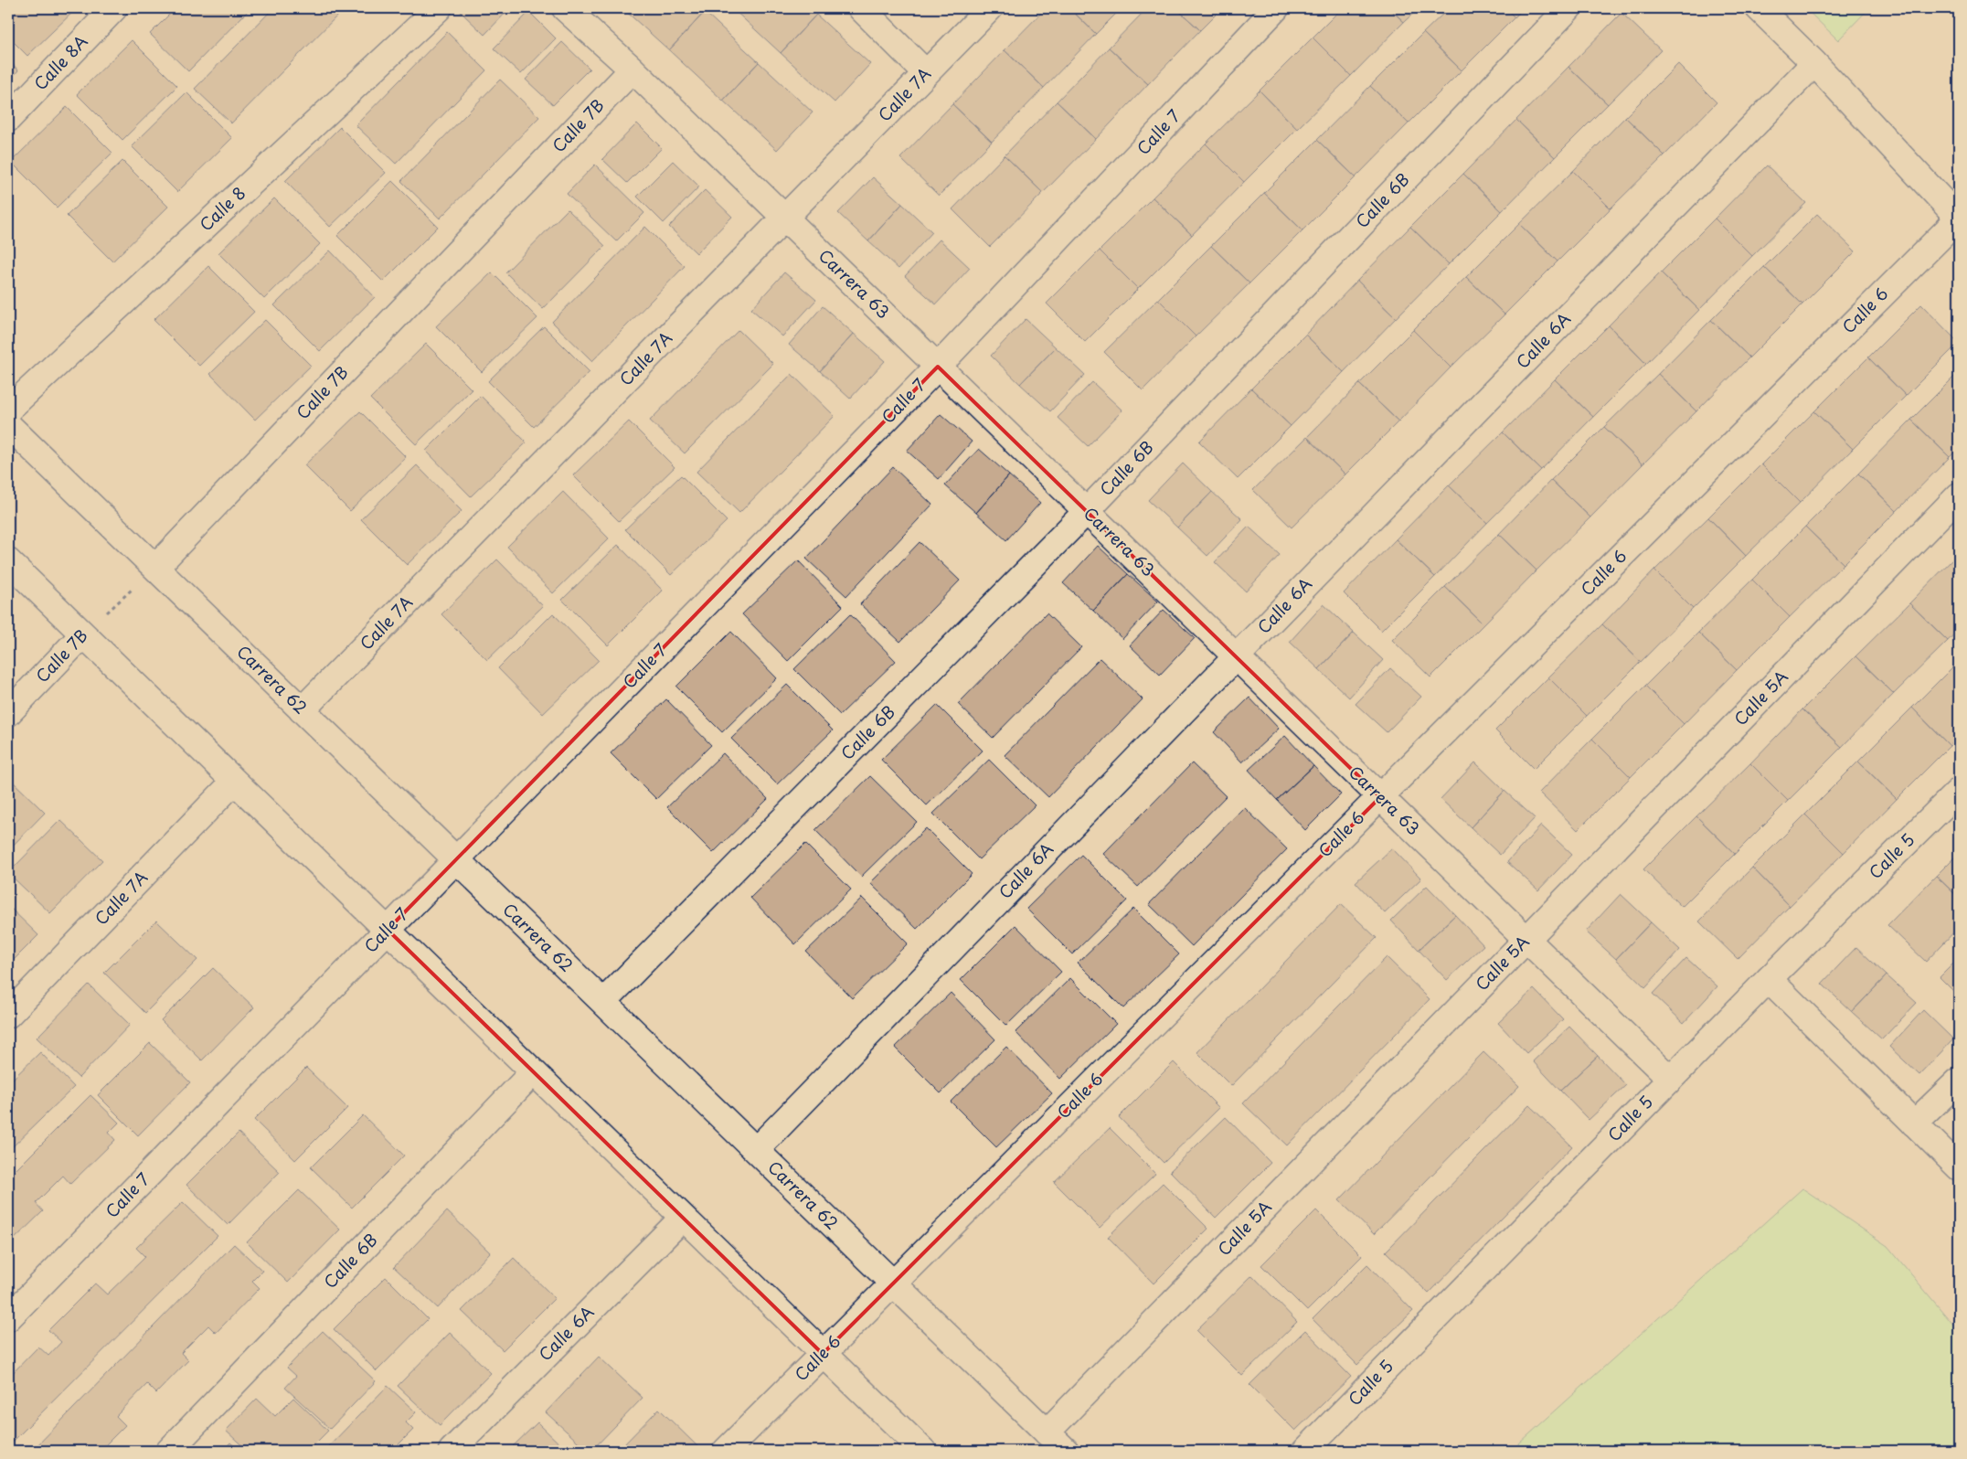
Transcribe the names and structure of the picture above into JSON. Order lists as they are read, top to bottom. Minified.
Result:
{"streets":{"street":["Calle 8A","Calle 7A","Calle 7B","Calle 7","Calle 6B","Calle 8","Carrera 63","Calle 6","Calle 6A","Carrera 62","Calle 5A","Calle 5"]},"crossings":[["Calle 7A","Carrera 63"],["Calle 7A","Carrera 62"],["Calle 7B","Carrera 63"],["Calle 7B","Carrera 62"],["Calle 7","Carrera 63"],["Calle 7","Carrera 62"],["Calle 6B","Carrera 63"],["Calle 6B","Carrera 62"],["Carrera 63","Calle 6"],["Carrera 63","Calle 6A"],["Carrera 63","Calle 5A"],["Carrera 63","Calle 5"],["Calle 6","Carrera 62"],["Calle 6A","Carrera 62"],["Carrera 62","Calle 5A"]]}
